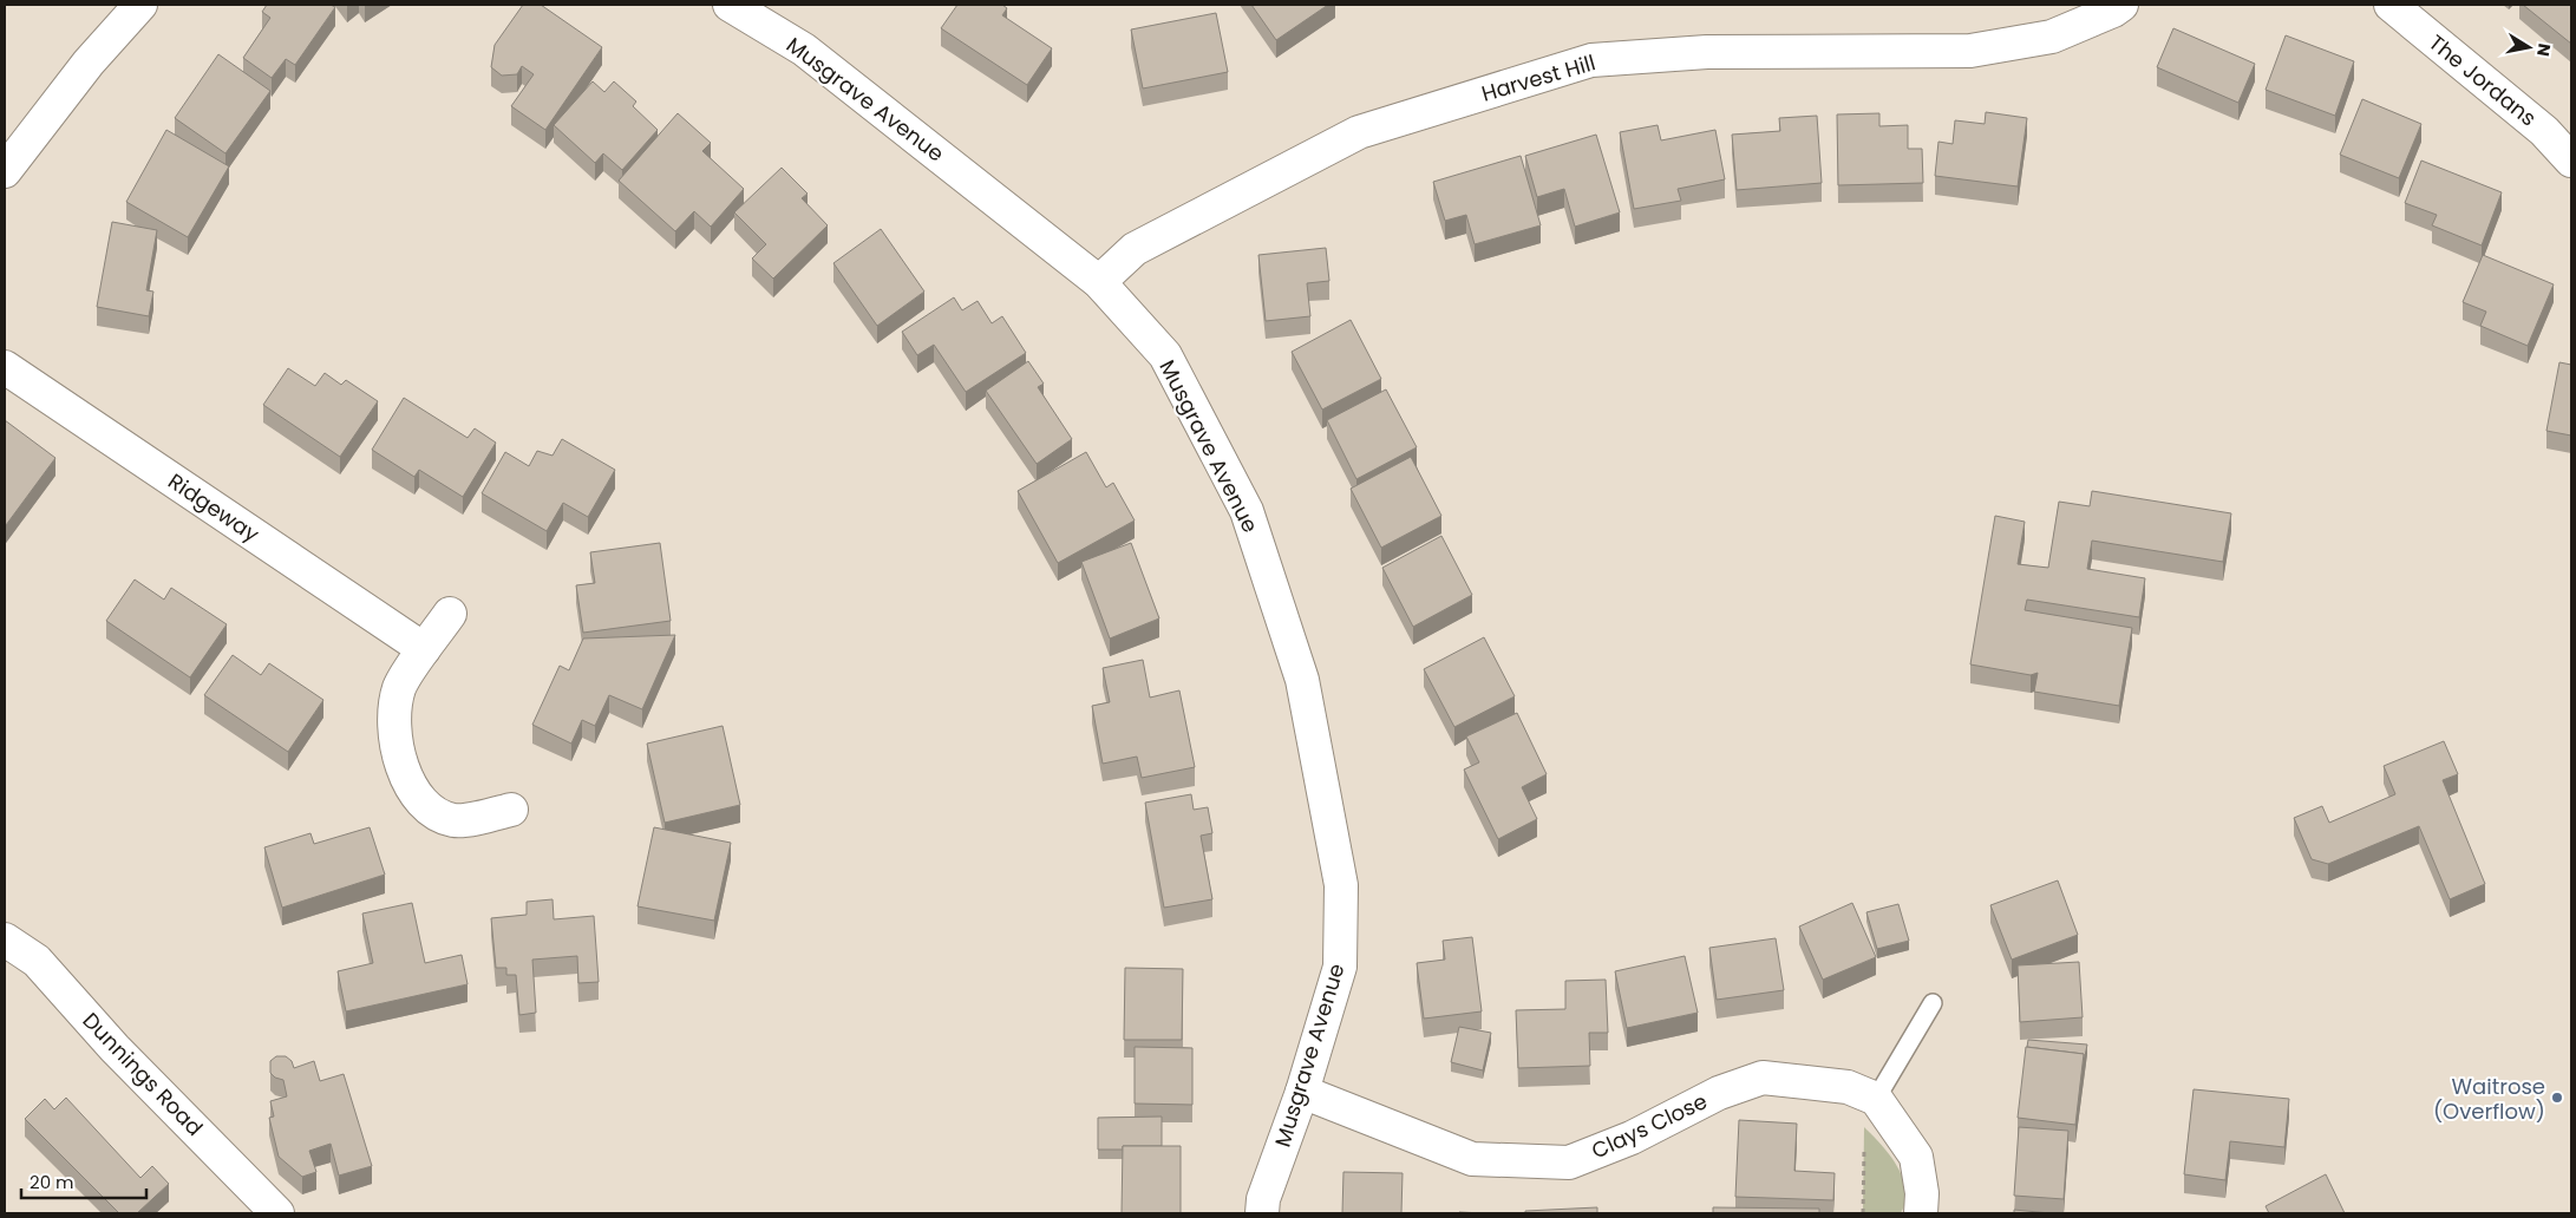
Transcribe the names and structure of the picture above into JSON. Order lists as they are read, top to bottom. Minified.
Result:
{"streets":{"street":["Harvest Hill","The Jordans","Musgrave Avenue","Ridgeway","Dunnings Road","Clays Close"]},"crossings":[["Harvest Hill","Musgrave Avenue"],["Musgrave Avenue","Clays Close"]],"places":["Waitrose (Overflow)"],"scale_bar":"20 m","north":"right"}
